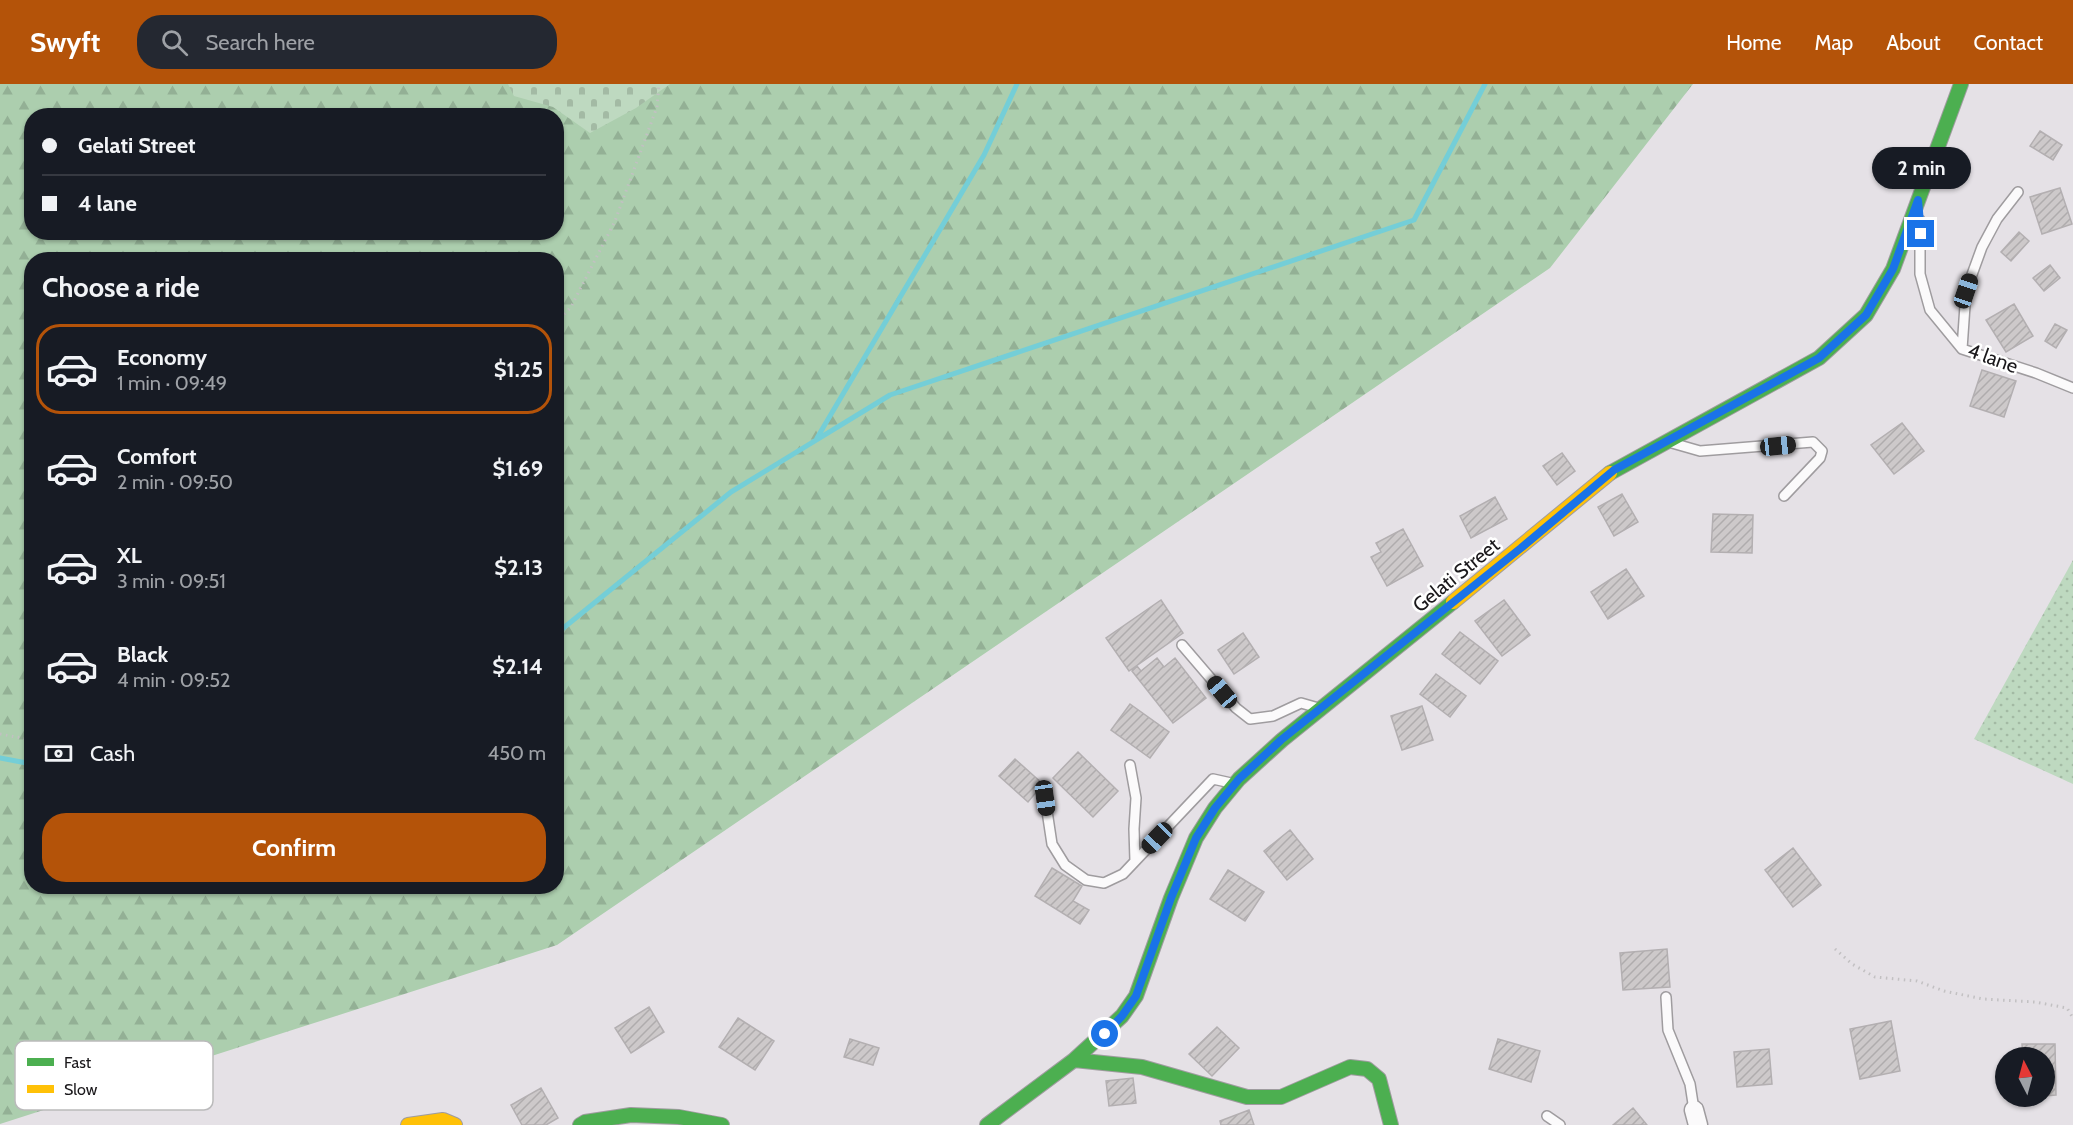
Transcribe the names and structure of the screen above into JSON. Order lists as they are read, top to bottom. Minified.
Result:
{"streets":{"main road":["Gelati Street"],"lane":["4 lane"]},"crossings":[["4 lane","Gelati Street"]],"legend":["Fast","Slow"],"north":"top","page":{"header":"Swyft","search":"Search here","nav":["Home","Map","About","Contact"],"banner":["Gelati Street","4 lane"],"bubble":"2 min","heading":"Choose a ride","list":[{"name":"Economy","note":"1 min · 09:49","value":"$1.25"},{"name":"Comfort","note":"2 min · 09:50","value":"$1.69"},{"name":"XL","note":"3 min · 09:51","value":"$2.13"},{"name":"Black","note":"4 min · 09:52","value":"$2.14"}],"pay":["Cash","450 m"],"buttons":"Confirm"}}
